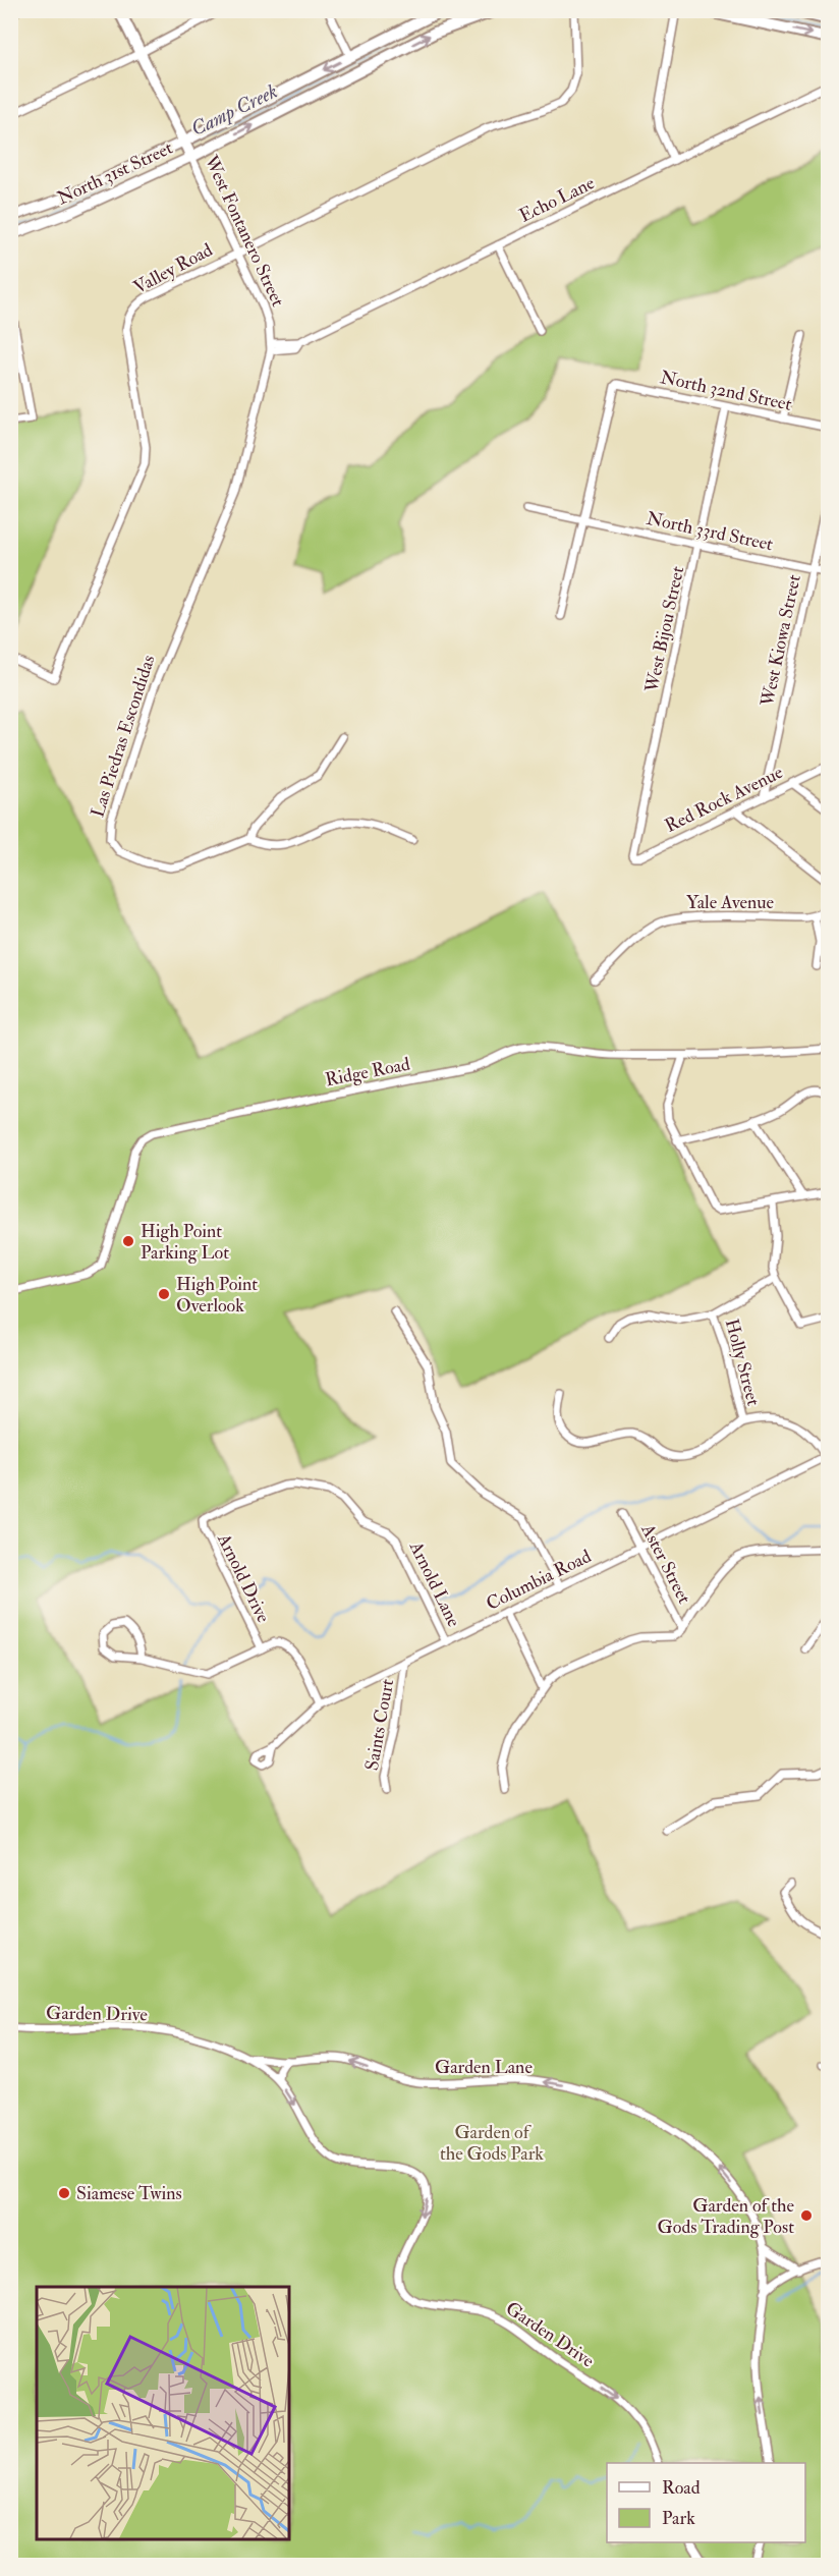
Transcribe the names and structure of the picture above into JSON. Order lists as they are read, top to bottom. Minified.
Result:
{"streets":{"main road":["North 31st Street","West Fontanero Street"],"street":["Echo Lane","Valley Road","North 32nd Street","North 33rd Street","West Bijou Street","West Kiowa Street","Las Piedras Escondidas","Red Rock Avenue","Yale Avenue","Ridge Road","Holly Street","Aster Street","Arnold Drive","Columbia Road","Arnold Lane","Saints Court","Garden Drive","Garden Lane"]},"crossings":[["North 31st Street","West Fontanero Street"],["Echo Lane","West Fontanero Street"],["West Fontanero Street","Valley Road"],["West Fontanero Street","Las Piedras Escondidas"],["North 32nd Street","North 33rd Street"],["North 32nd Street","West Bijou Street"],["North 33rd Street","West Bijou Street"],["North 33rd Street","West Kiowa Street"],["West Bijou Street","Red Rock Avenue"],["West Kiowa Street","Red Rock Avenue"],["Holly Street","Columbia Road"],["Aster Street","Columbia Road"],["Arnold Drive","Arnold Lane"],["Columbia Road","Arnold Lane"],["Columbia Road","Saints Court"],["Garden Drive","Garden Lane"]],"one_way":["Garden Drive","Garden Lane"],"water":["Camp Creek"],"parks":["Garden of the Gods Park"],"places":["High Point Parking Lot","High Point Overlook","Siamese Twins","Garden of the Gods Trading Post"],"legend":["Road","Park"]}
